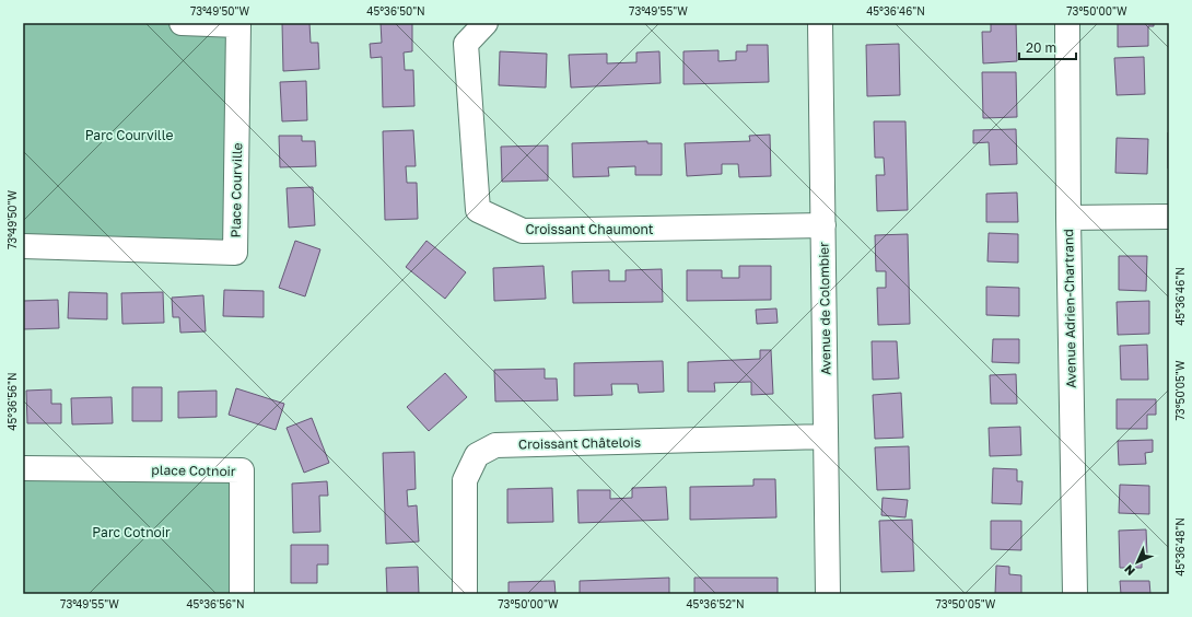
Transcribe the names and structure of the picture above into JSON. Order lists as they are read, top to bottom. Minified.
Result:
{"streets":{"street":["Place Courville","Croissant Chaumont","Avenue de Colombier","Avenue Adrien-Chartrand","Croissant Châtelois","place Cotnoir"]},"crossings":[["Croissant Chaumont","Avenue de Colombier"],["Avenue de Colombier","Croissant Châtelois"]],"parks":["Parc Courville","Parc Cotnoir"],"scale_bar":"20 m","north":"bottom left","coordinates":["73°49'50\"W","45°36'50\"N","73°49'55\"W","45°36'46\"N","73°50'00\"W","73°50'05\"W","45°36'56\"N","45°36'48\"N","45°36'52\"N"]}
